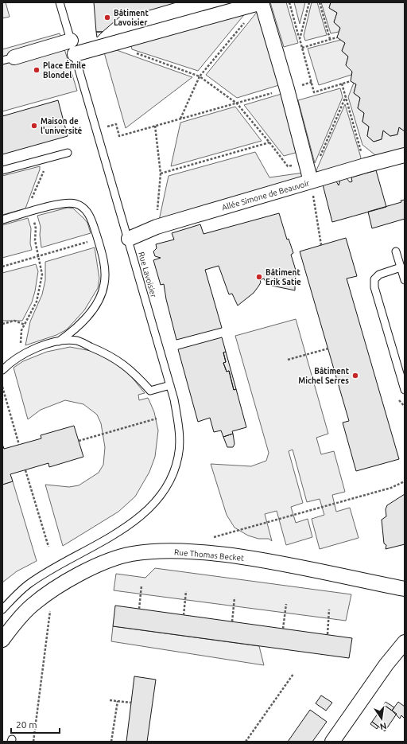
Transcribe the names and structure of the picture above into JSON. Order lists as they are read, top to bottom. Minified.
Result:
{"streets":{"street":["Allée Simone de Beauvoir","Rue Thomas Becket"],"lane":["Rue Lavoisier"]},"crossings":[["Allée Simone de Beauvoir","Rue Lavoisier"]],"places":["Bâtiment Lavoisier","Place Émile Blondel","Maison de l'université","Bâtiment Erik Satie","Bâtiment Michel Serres"],"scale_bar":"20 m","north":"bottom"}
